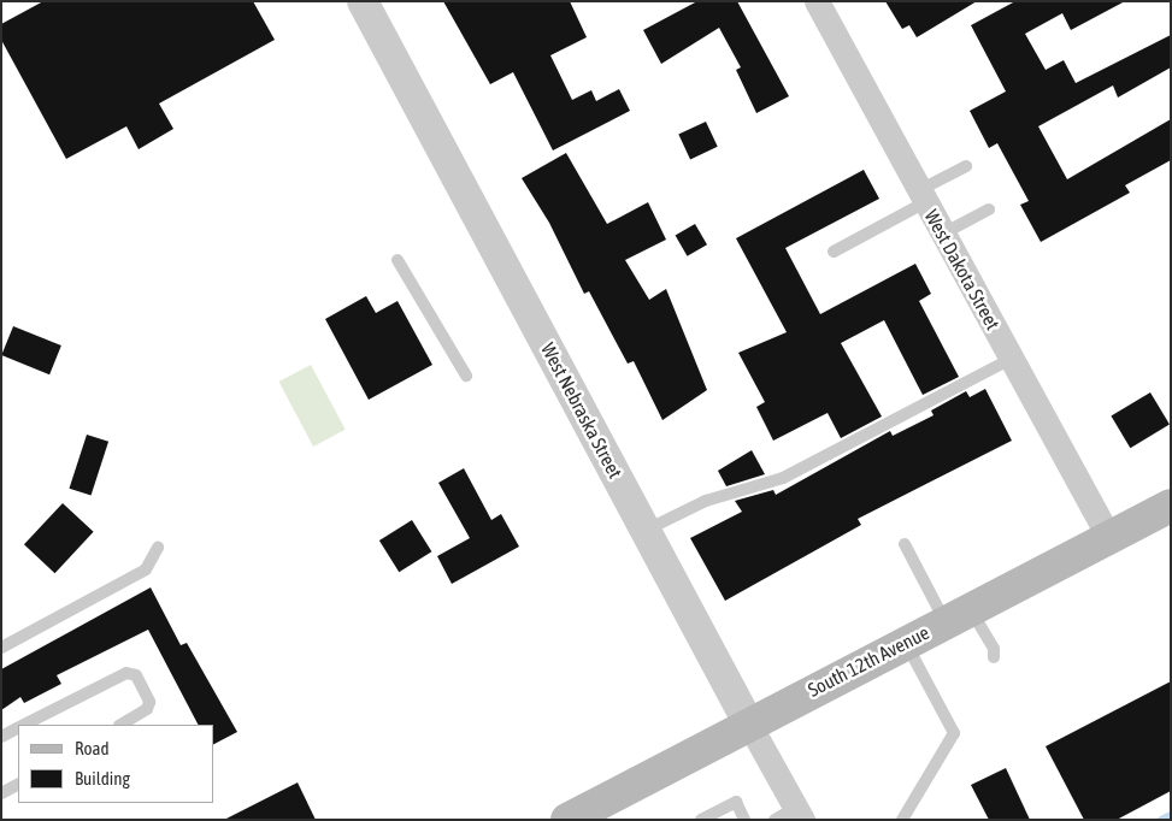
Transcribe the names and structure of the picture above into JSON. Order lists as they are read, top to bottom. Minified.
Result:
{"streets":{"main road":["South 12th Avenue"],"street":["West Dakota Street","West Nebraska Street"]},"crossings":[["West Dakota Street","South 12th Avenue"],["West Nebraska Street","South 12th Avenue"]],"legend":["Road","Building"]}
